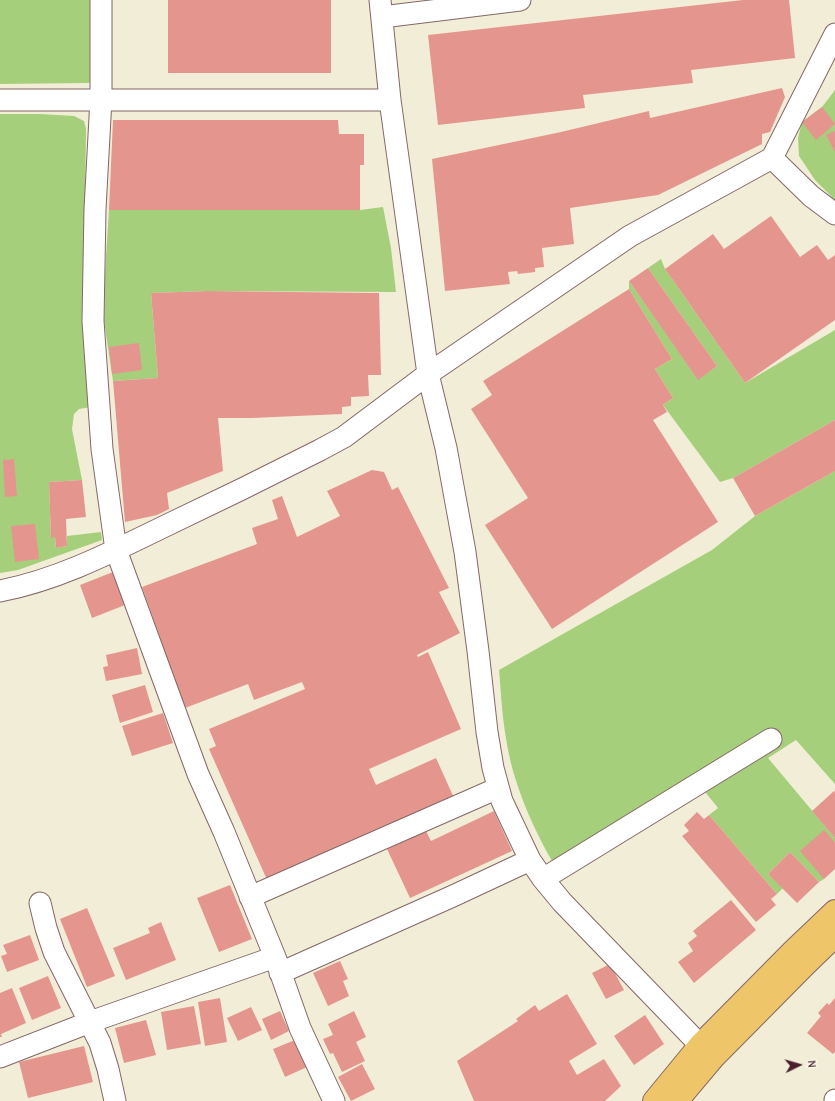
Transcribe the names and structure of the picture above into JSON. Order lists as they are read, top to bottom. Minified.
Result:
{"north":"right"}
